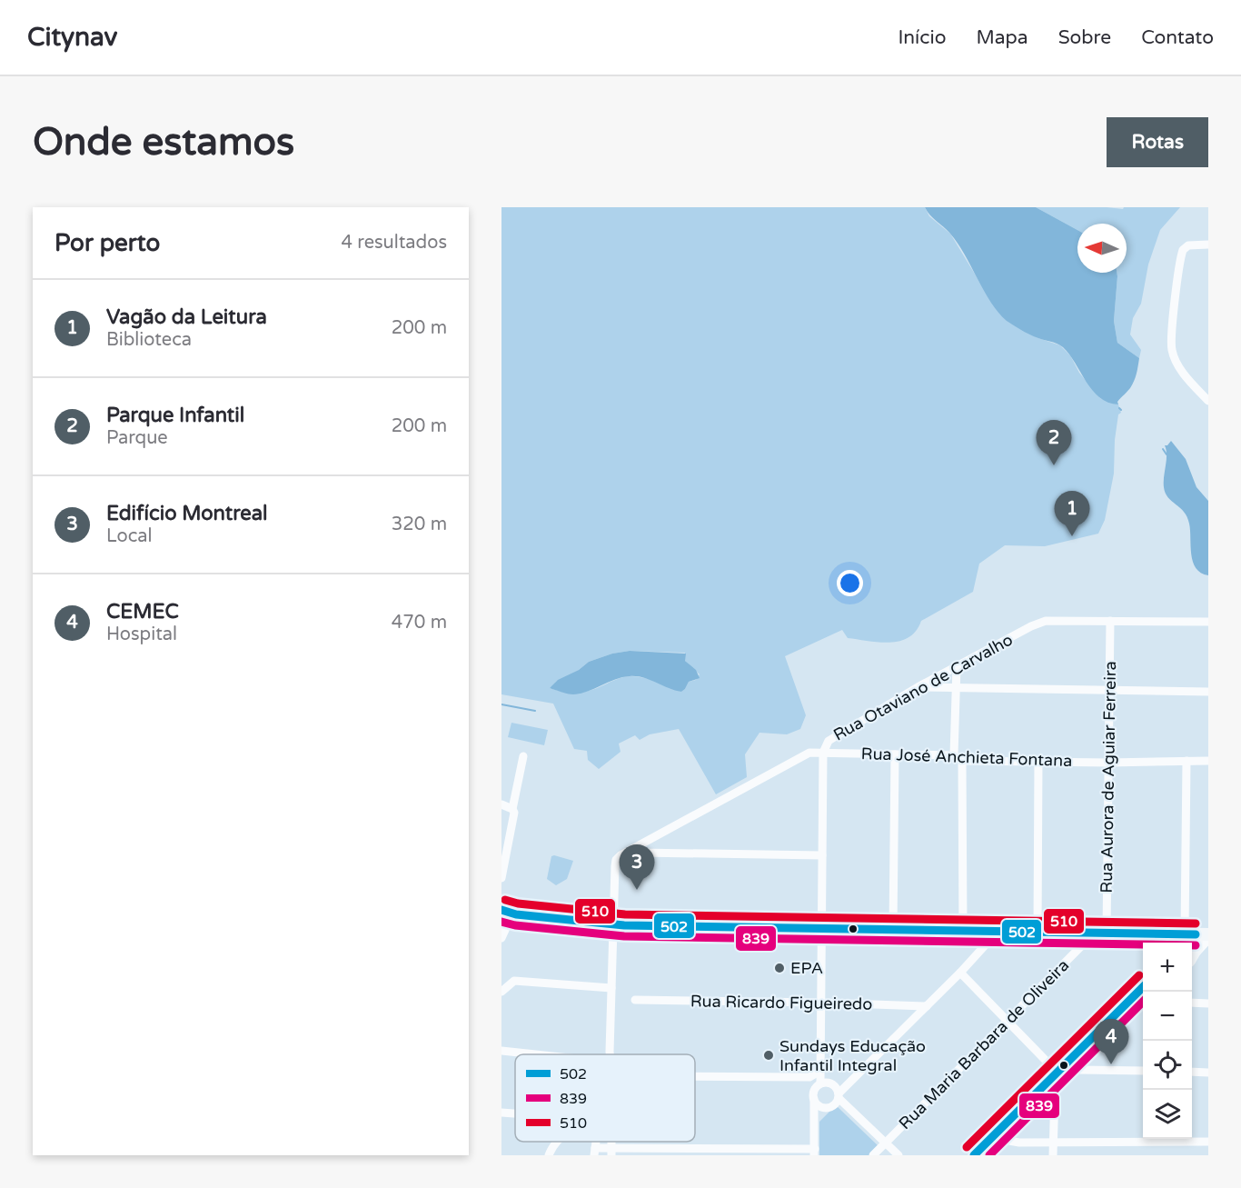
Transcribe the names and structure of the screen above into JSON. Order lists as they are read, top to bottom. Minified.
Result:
{"streets":{"street":["Rua Otaviano de Carvalho","Rua José Anchieta Fontana","Rua Aurora de Aguiar Ferreira","Rua Ricardo Figueiredo","Rua Maria Barbara de Oliveira"]},"crossings":[["Rua Otaviano de Carvalho","Rua José Anchieta Fontana"],["Rua Otaviano de Carvalho","Rua Aurora de Aguiar Ferreira"],["Rua José Anchieta Fontana","Rua Aurora de Aguiar Ferreira"],["Rua Aurora de Aguiar Ferreira","Rua Maria Barbara de Oliveira"]],"places":["EPA","Sundays Educação Infantil Integral"],"lines":["transit line 510","transit line 502","transit line 839"],"legend":["502","839","510"],"north":"left","page":{"header":"Citynav","nav":["Início","Mapa","Sobre","Contato"],"buttons":"Rotas","title":"Onde estamos","heading":["Por perto","4 resultados"],"list":[{"mark":"1","name":"Vagão da Leitura","note":"Biblioteca","value":"200 m"},{"mark":"2","name":"Parque Infantil","note":"Parque","value":"200 m"},{"mark":"3","name":"Edifício Montreal","note":"Local","value":"320 m"},{"mark":"4","name":"CEMEC","note":"Hospital","value":"470 m"}],"pins":["2","1","3","4"],"map_buttons":["+","−"]}}
